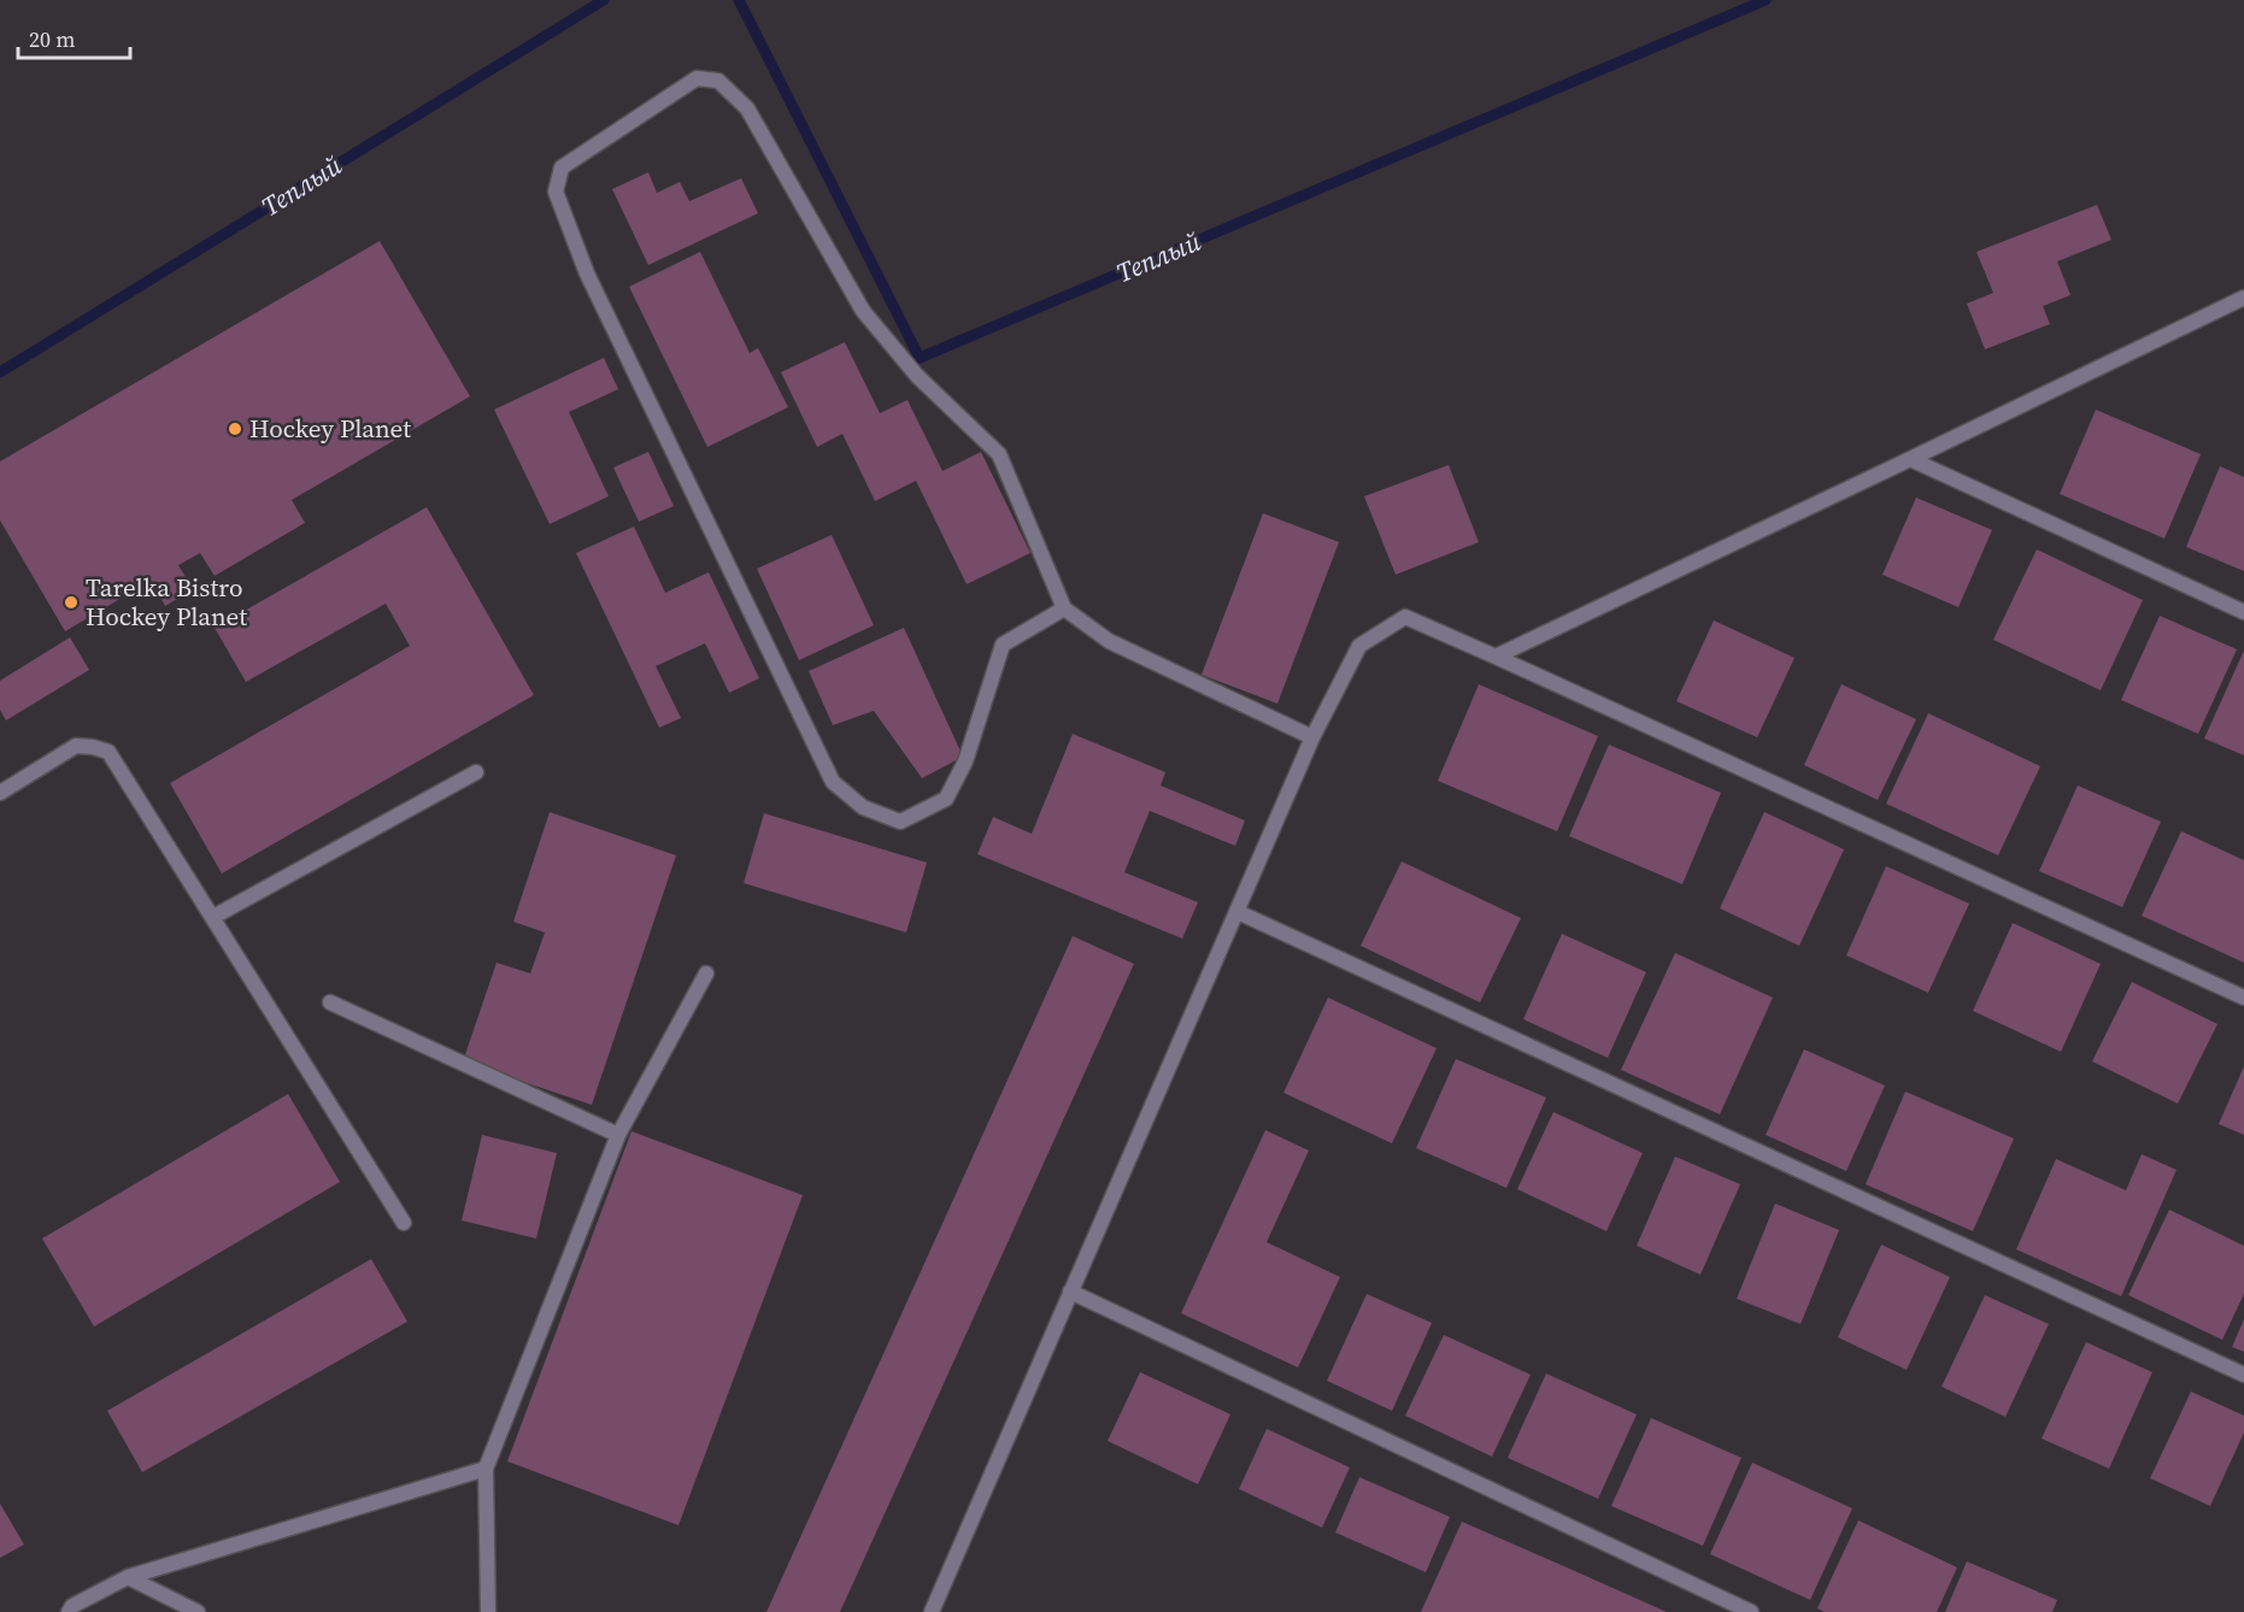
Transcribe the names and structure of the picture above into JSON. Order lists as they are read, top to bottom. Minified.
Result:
{"water":["Теплый"],"places":["Hockey Planet","Tarelka Bistro Hockey Planet"],"scale_bar":"20 m"}
